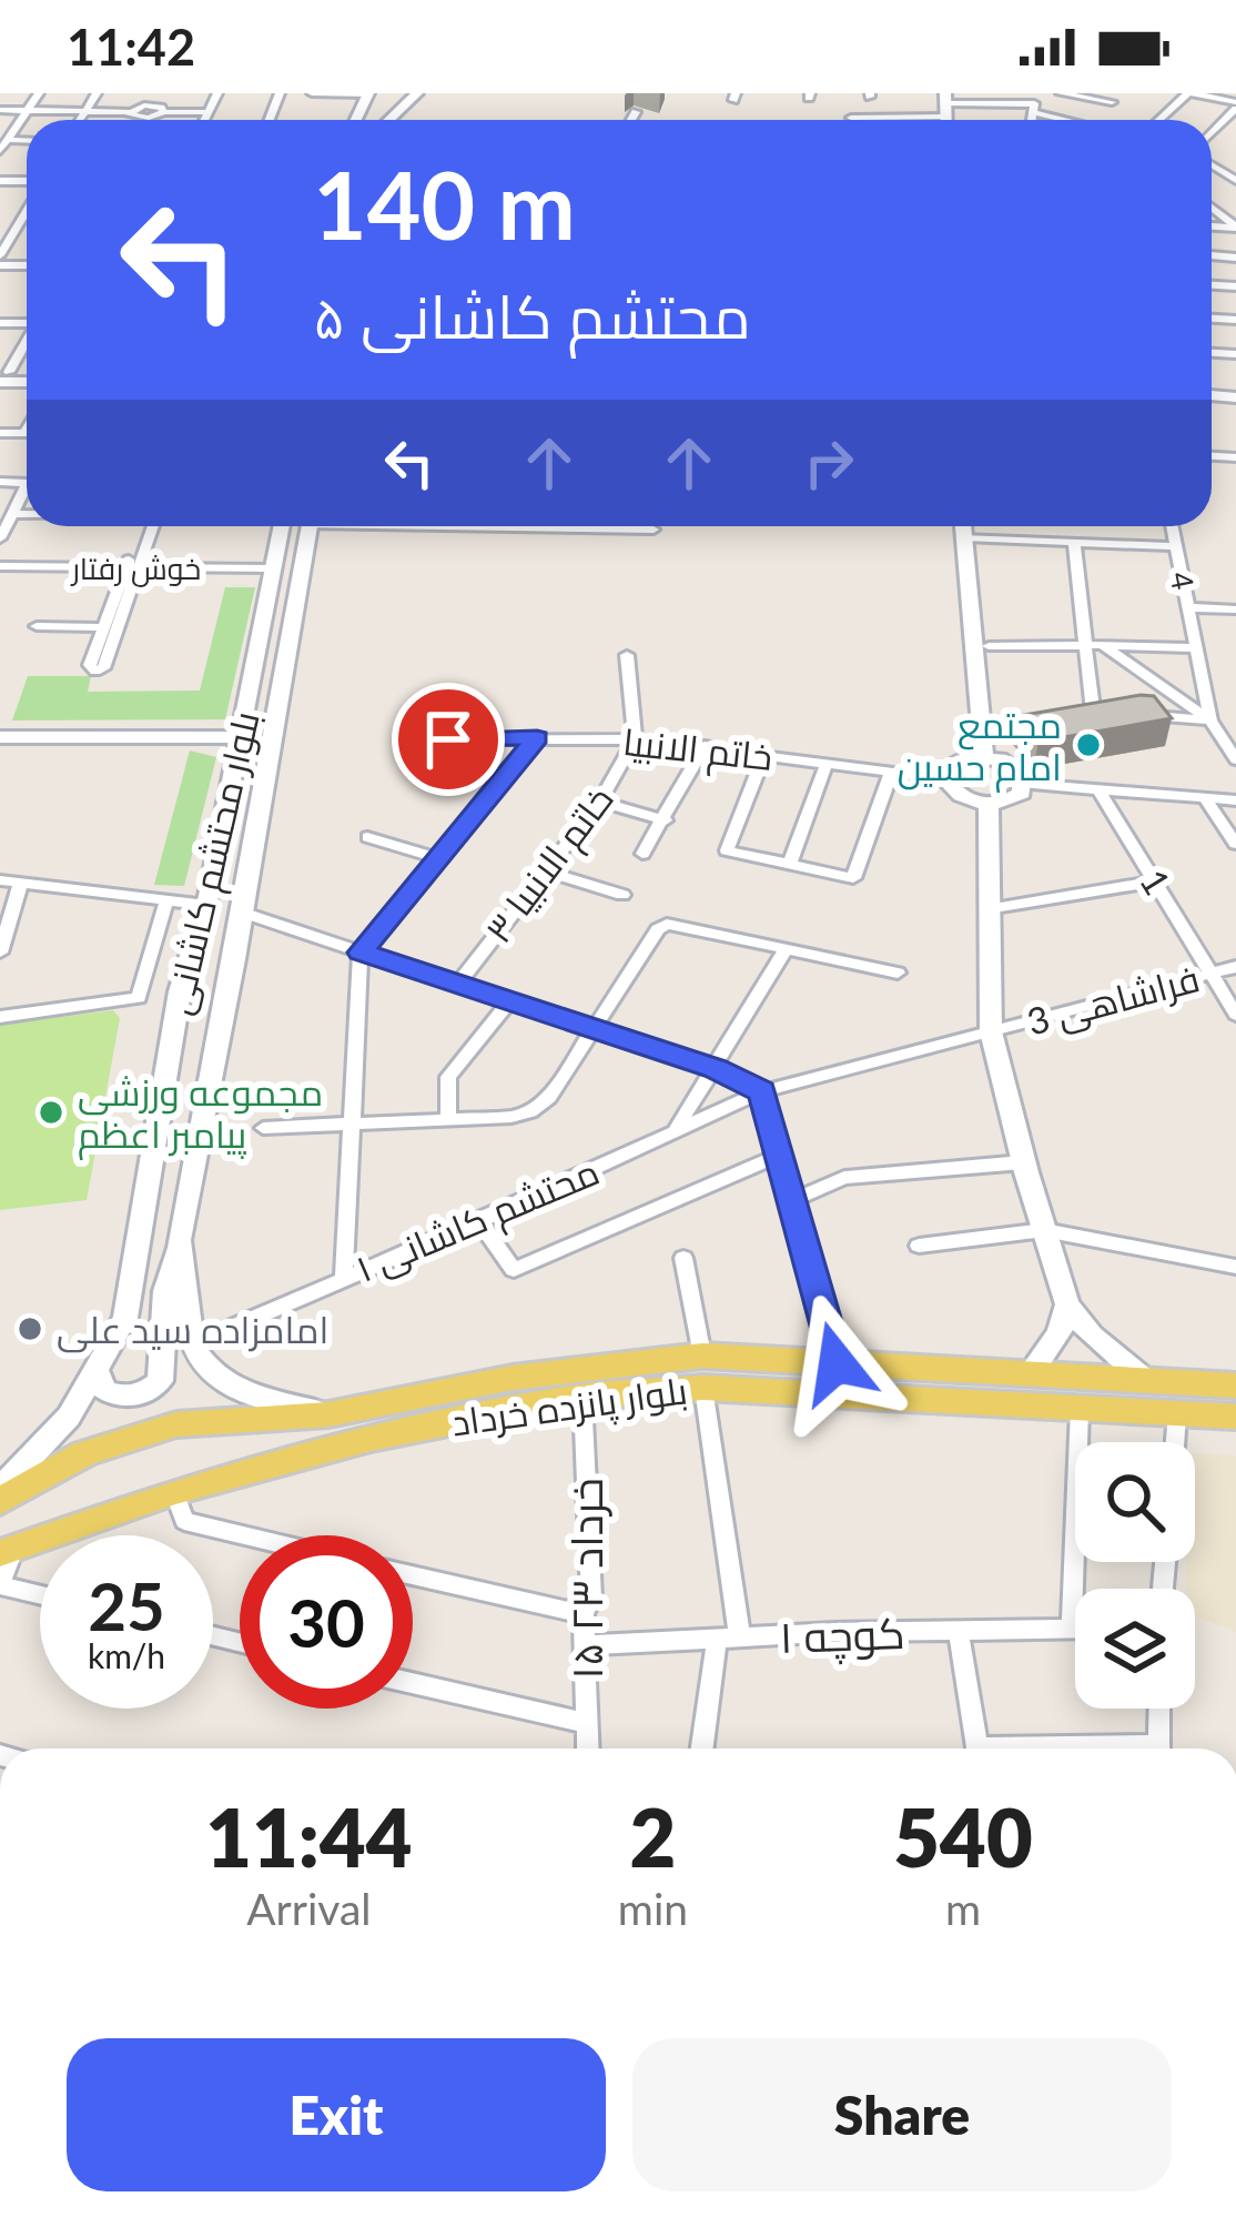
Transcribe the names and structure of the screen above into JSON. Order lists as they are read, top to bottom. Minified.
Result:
{"streets":{"main road":["بلوار محتشم کاشانی","بلوار پانزده خرداد"],"street":["خوش رفتار","4","خاتم الانبیا","خاتم الانبیا ۳","1","فراشاهی 3","محتشم کاشانی ۱","۱۵ خرداد ۲۳","کوچه ۱"]},"crossings":[["خوش رفتار","بلوار محتشم کاشانی"],["خاتم الانبیا","خاتم الانبیا ۳"],["بلوار محتشم کاشانی","محتشم کاشانی ۱"],["1","فراشاهی 3"],["فراشاهی 3","محتشم کاشانی ۱"],["بلوار پانزده خرداد","۱۵ خرداد ۲۳"],["۱۵ خرداد ۲۳","کوچه ۱"]],"places":["مجتمع امام حسین","مجموعه ورزشی پیامبر اعظم","امامزاده سید علی"],"page":{"status":"11:42","turn":["140 m","محتشم کاشانی ۵"],"speed":"25 km/h","limit":"30","eta":["11:44","Arrival","2","min","540","m"],"buttons":["Exit","Share"]}}
